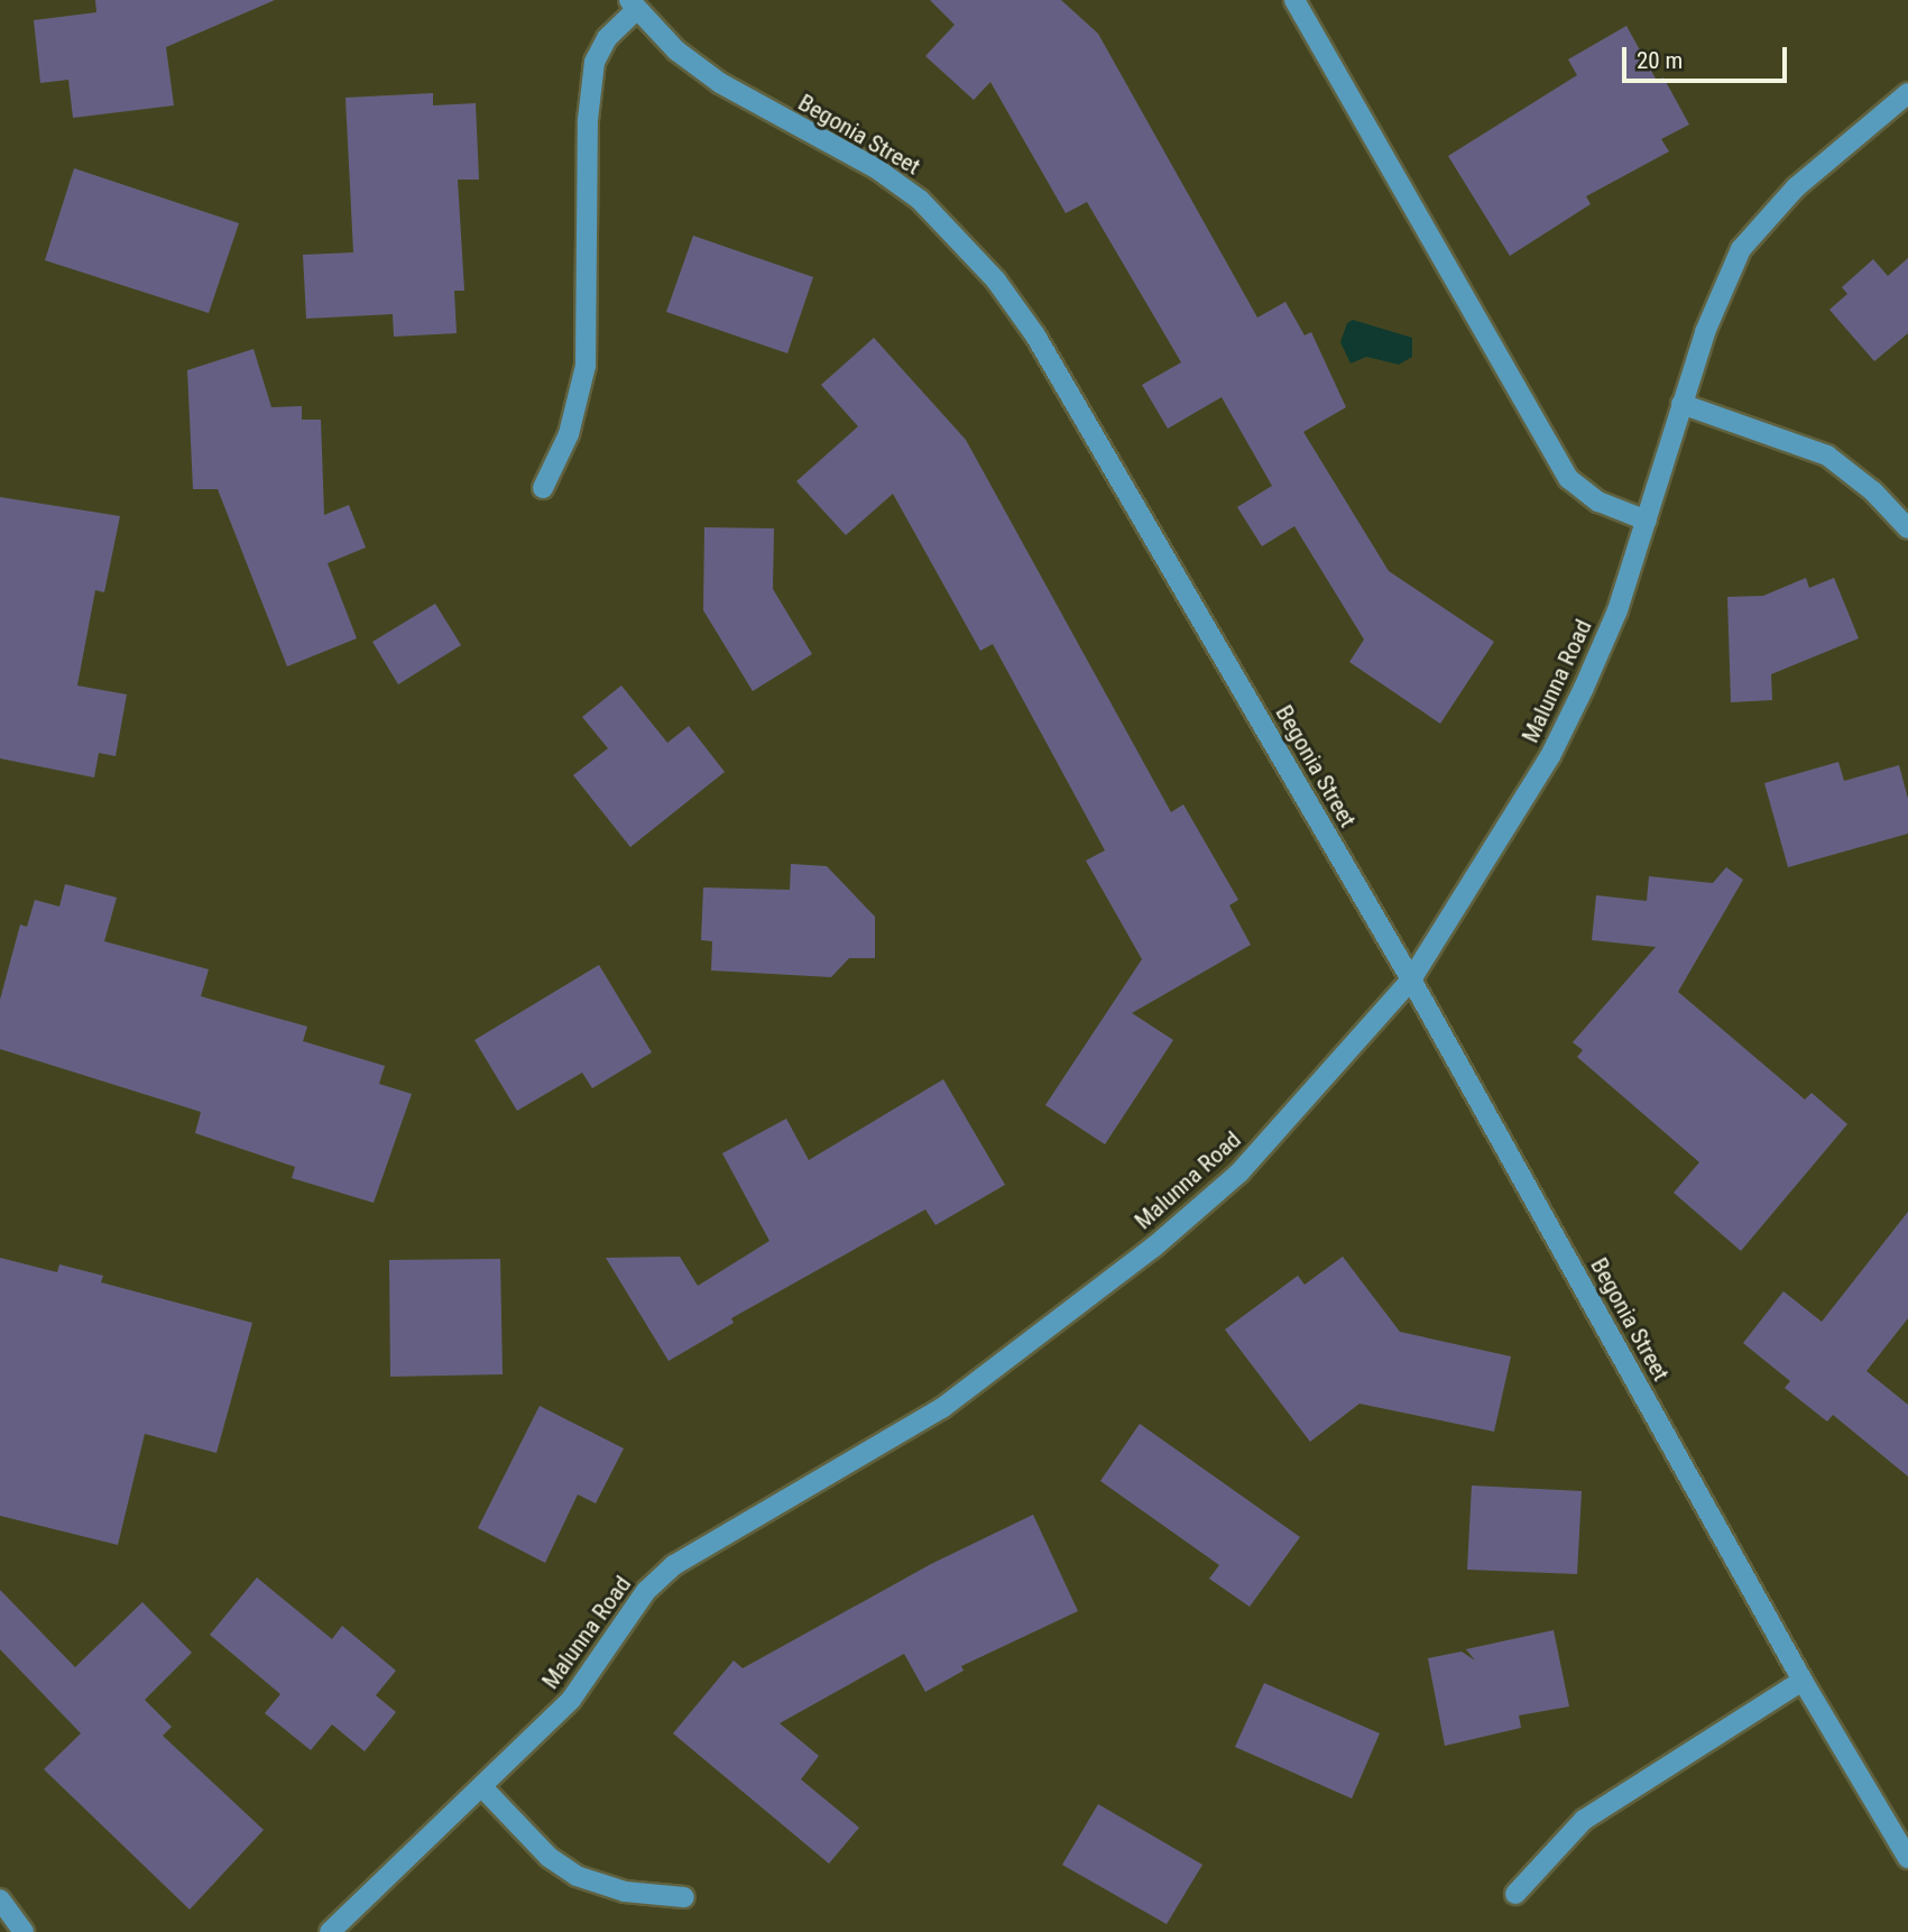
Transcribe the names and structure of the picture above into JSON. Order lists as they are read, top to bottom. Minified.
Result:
{"streets":{"street":["Begonia Street","Malunna Road"]},"crossings":[["Begonia Street","Malunna Road"]],"scale_bar":"20 m"}
